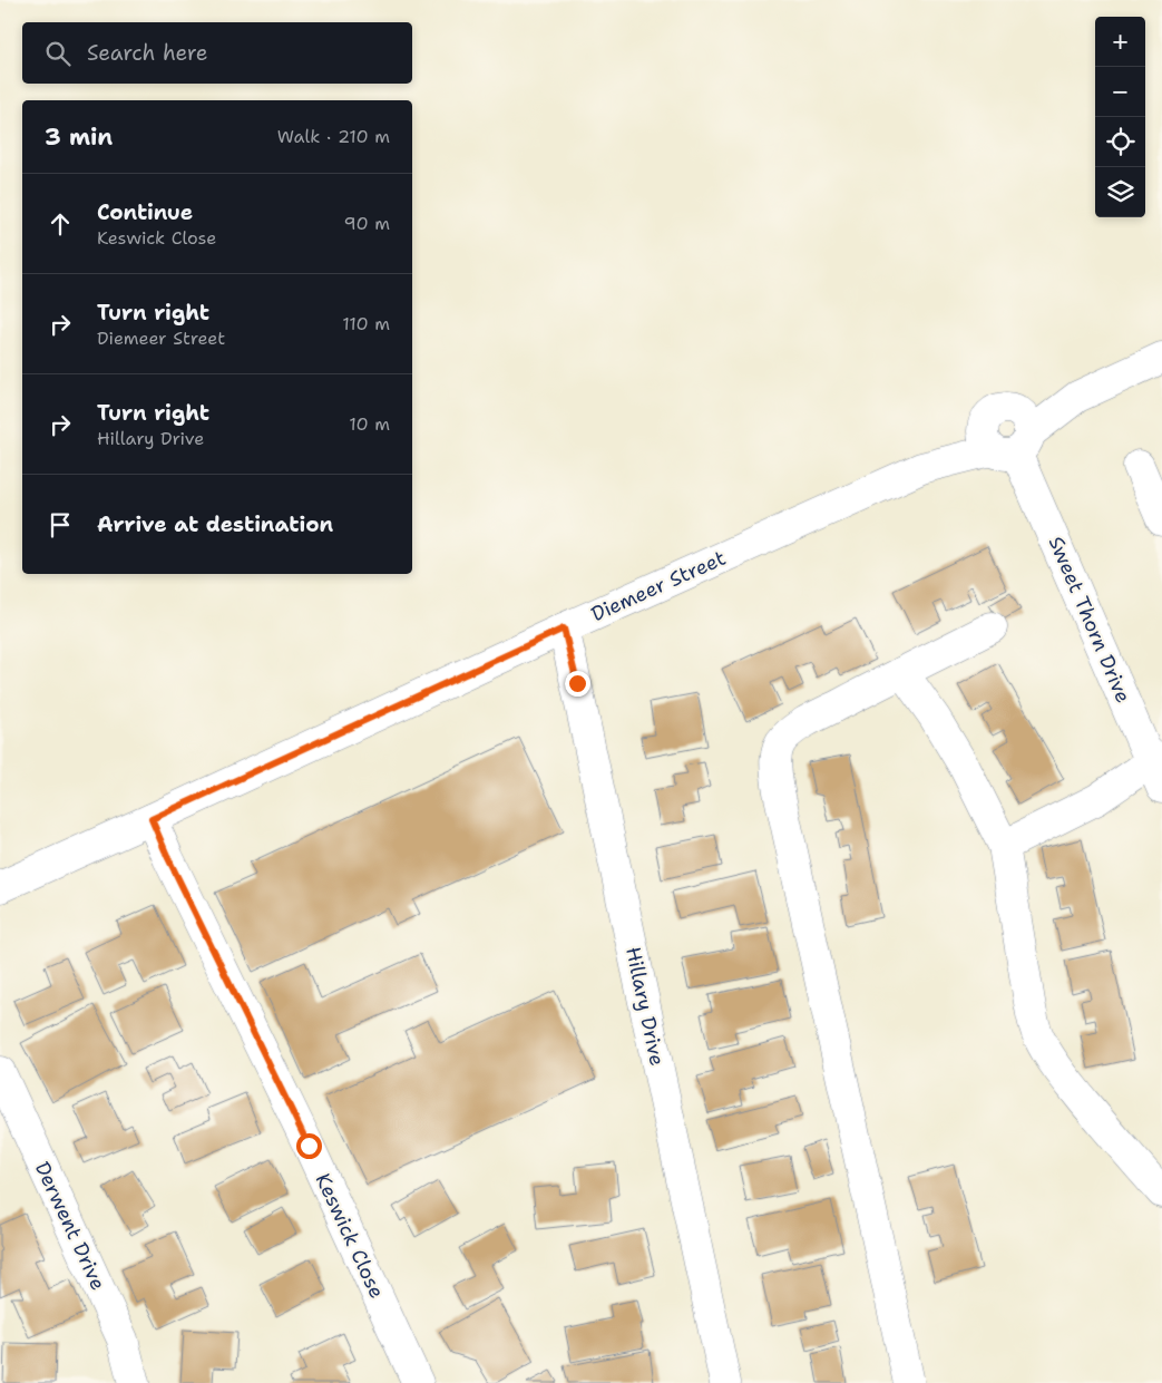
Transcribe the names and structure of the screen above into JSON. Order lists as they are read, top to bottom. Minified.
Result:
{"streets":{"street":["Diemeer Street","Sweet Thorn Drive","Hillary Drive","Derwent Drive","Keswick Close"]},"crossings":[["Diemeer Street","Sweet Thorn Drive"],["Diemeer Street","Hillary Drive"],["Diemeer Street","Keswick Close"]],"page":{"map_buttons":["+","−"],"search":"Search here","heading":["3 min","Walk · 210 m"],"list":[["Continue","Keswick Close","90 m"],["Turn right","Diemeer Street","110 m"],["Turn right","Hillary Drive","10 m"],"Arrive at destination"]}}
